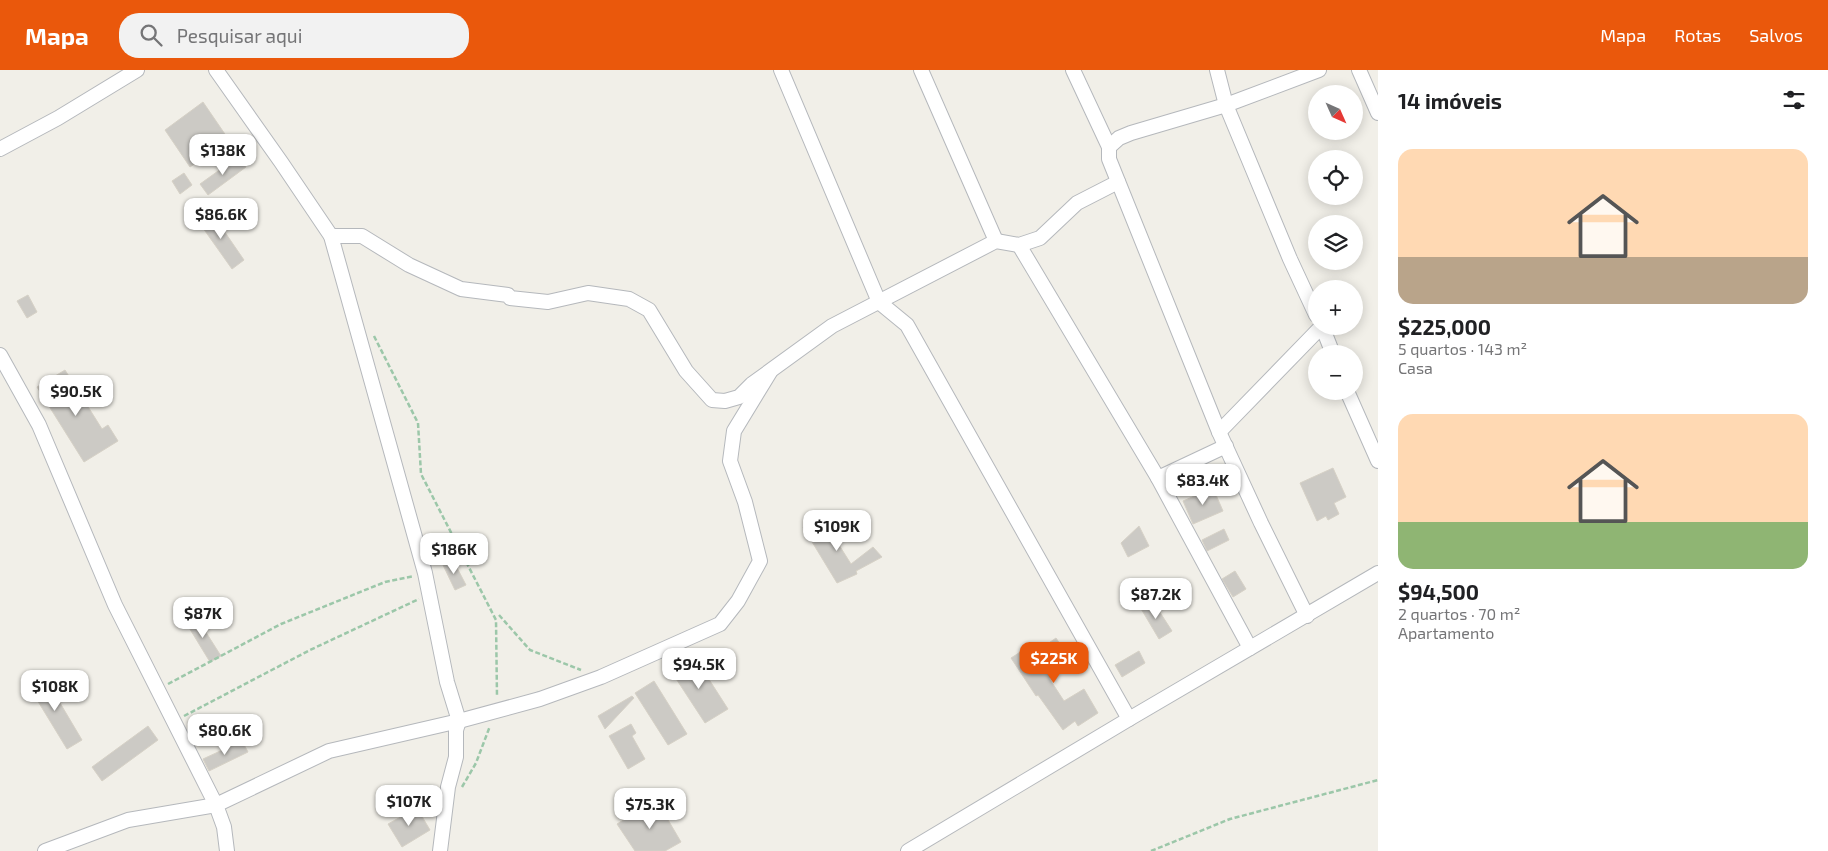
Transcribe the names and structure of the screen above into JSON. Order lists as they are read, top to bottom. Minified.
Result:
{"north":"bottom right","page":{"header":"Mapa","search":"Pesquisar aqui","nav":["Mapa","Rotas","Salvos"],"heading":"14 imóveis","map_buttons":["+","−"],"list":[{"name":"$225,000","note":"5 quartos · 143 m² · Casa"},{"name":"$94,500","note":"2 quartos · 70 m² · Apartamento"}],"price":["$138K","$86.6K","$90.5K","$83.4K","$109K","$186K","$87.2K","$87K","$225K","$94.5K","$108K","$80.6K","$107K","$75.3K"]}}
